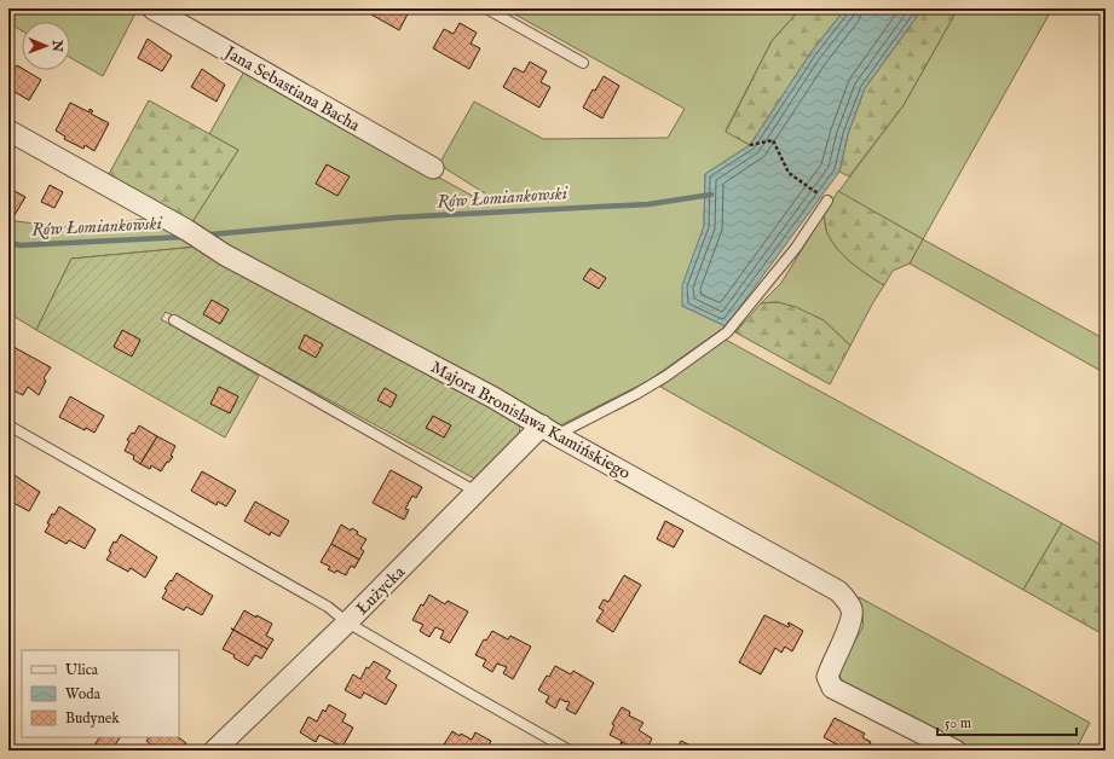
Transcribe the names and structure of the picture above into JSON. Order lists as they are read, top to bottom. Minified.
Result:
{"streets":{"street":["Jana Sebastiana Bacha","Majora Bronisława Kamińskiego","Łużycka"]},"crossings":[["Majora Bronisława Kamińskiego","Łużycka"]],"water":["Rów Łomiankowski"],"legend":["Ulica","Woda","Budynek"],"scale_bar":"50 m","north":"right"}
